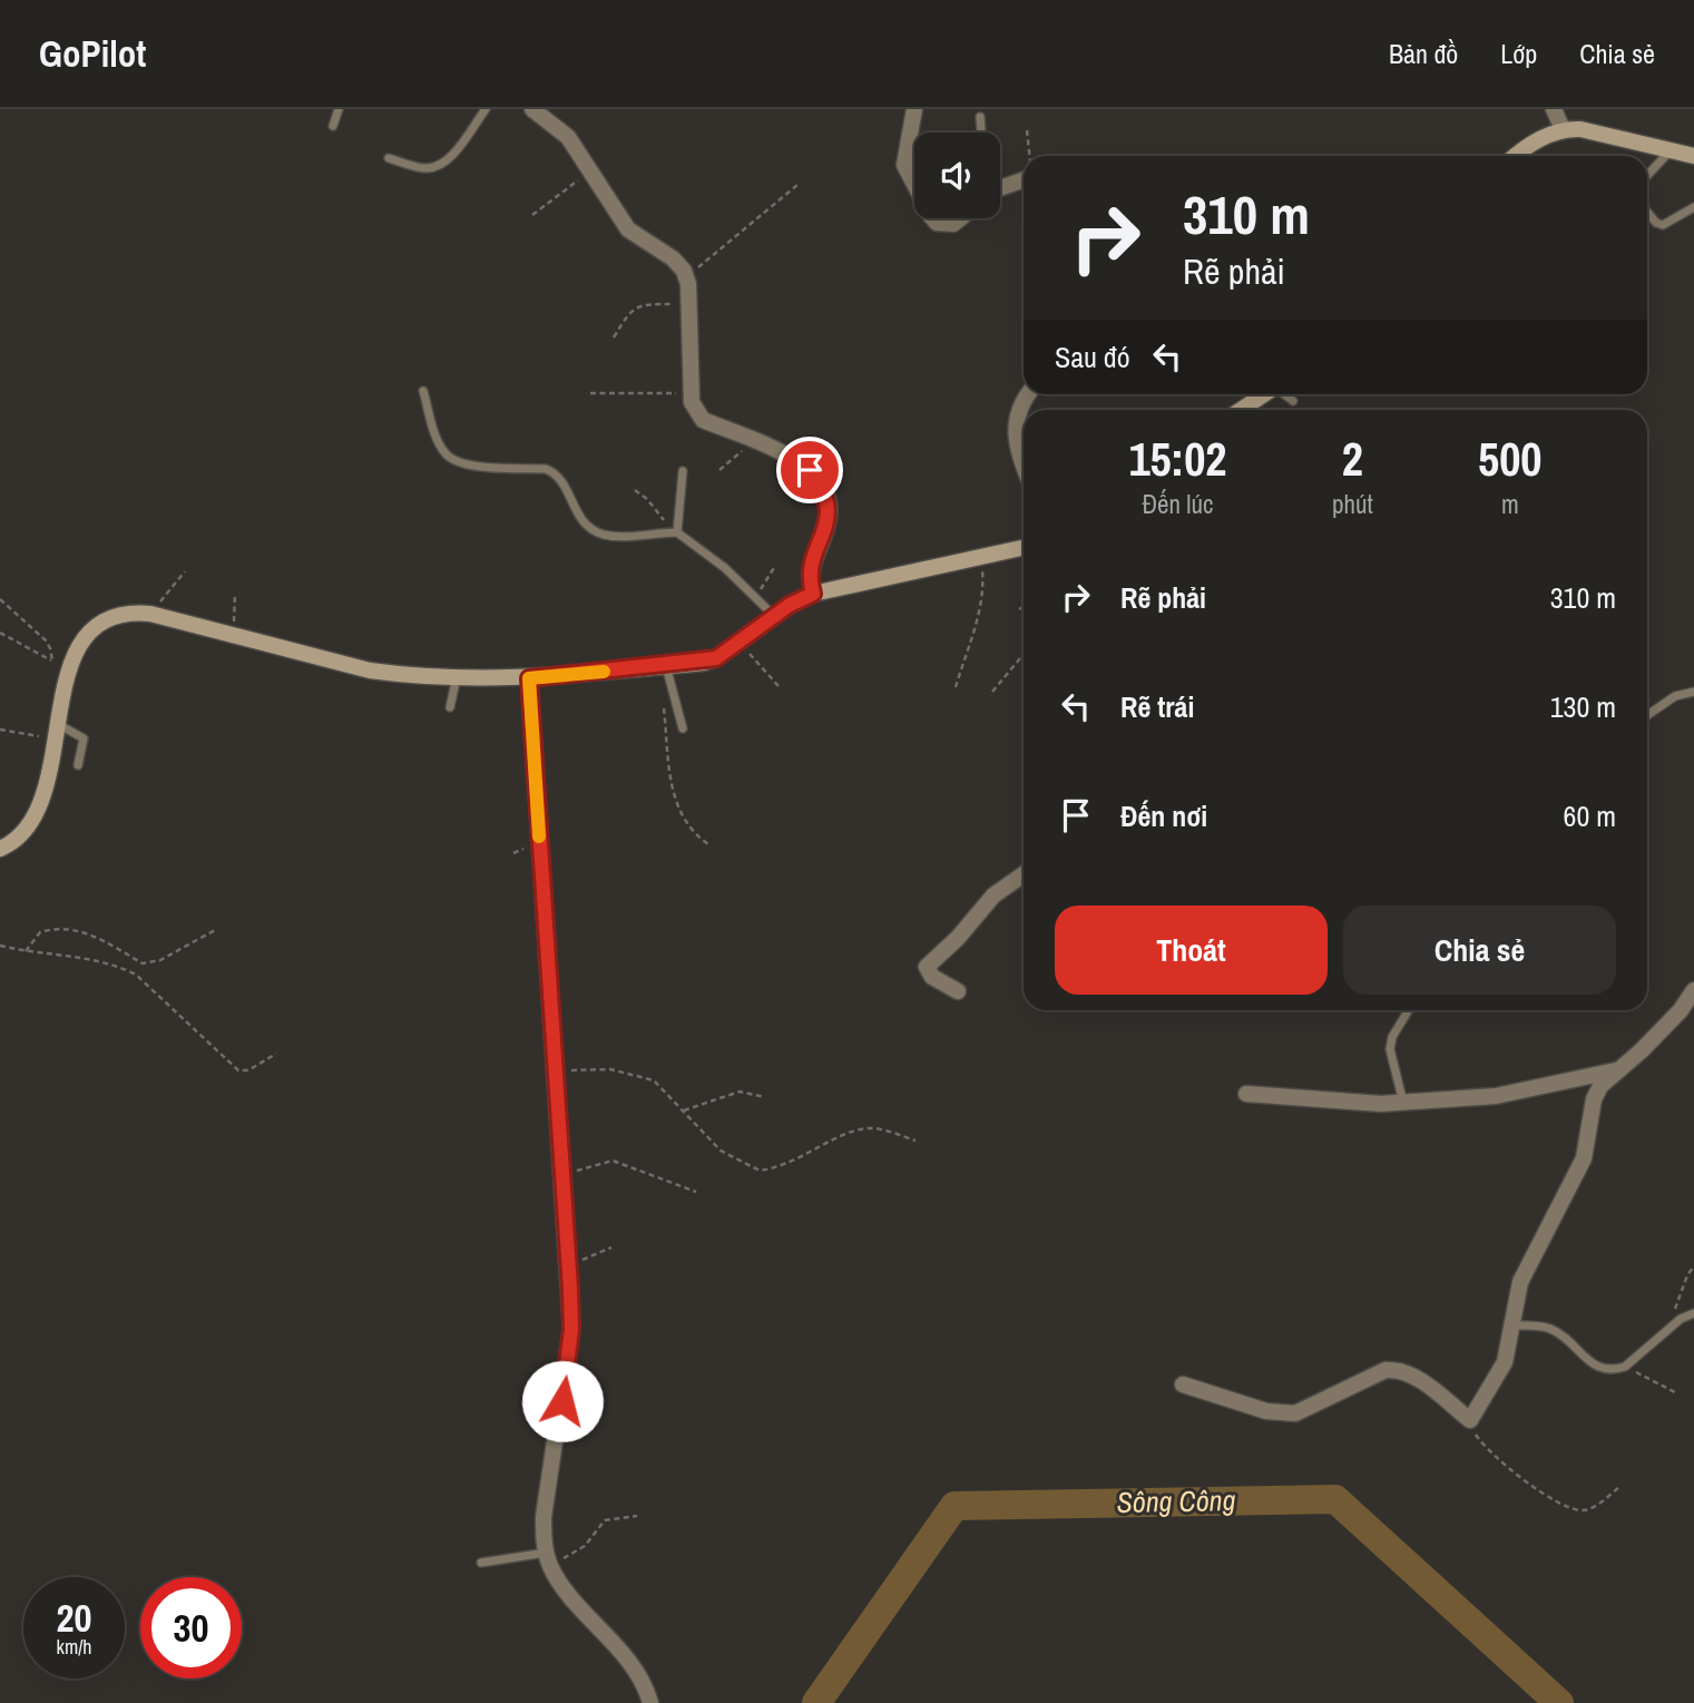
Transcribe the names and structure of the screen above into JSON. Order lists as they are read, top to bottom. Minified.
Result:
{"water":["Sông Công"],"page":{"header":"GoPilot","nav":["Bản đồ","Lớp","Chia sẻ"],"turn":["310 m","Rẽ phải"],"then":"Sau đó","eta":["15:02","Đến lúc","2","phút","500","m"],"list":[{"name":"Rẽ phải","value":"310 m"},{"name":"Rẽ trái","value":"130 m"},{"name":"Đến nơi","value":"60 m"}],"buttons":["Thoát","Chia sẻ"],"speed":"20 km/h","limit":"30"}}
